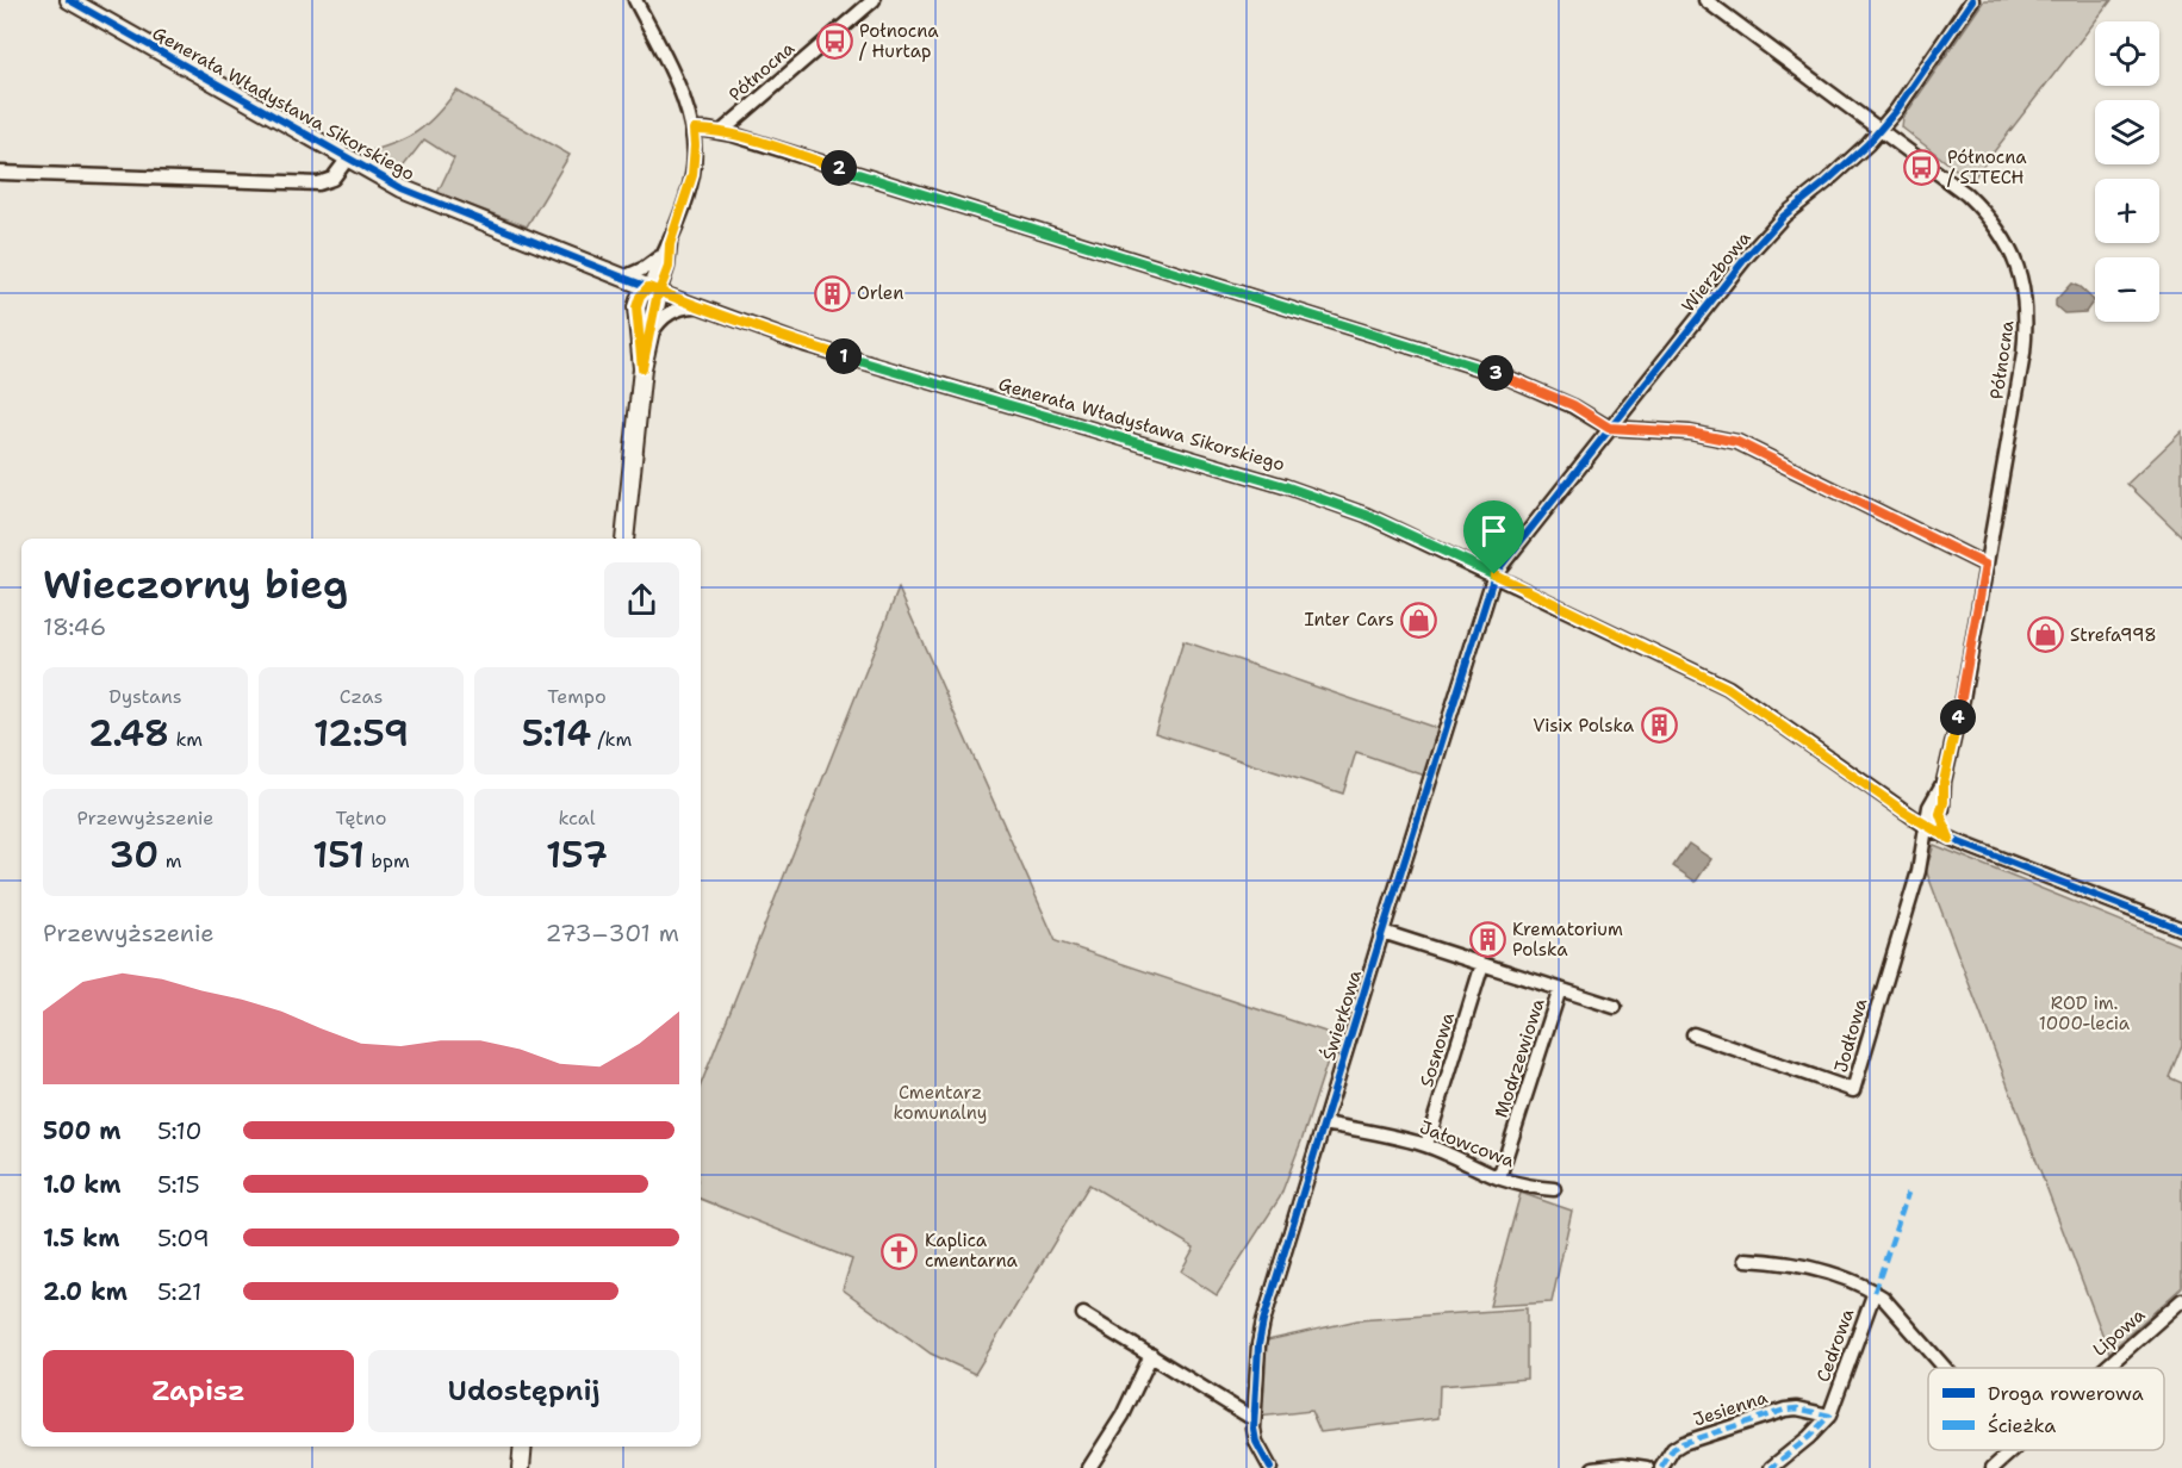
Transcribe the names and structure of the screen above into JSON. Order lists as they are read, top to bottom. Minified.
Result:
{"streets":{"main road":["Generała Władysława Sikorskiego"],"street":["Północna","Wierzbowa","Świerkowa","Jodłowa","Sosnowa","Modrzewiowa","Jałowcowa","Lipowa","Cedrowa","Jesienna"]},"crossings":[["Północna","Generała Władysława Sikorskiego"],["Północna","Wierzbowa"],["Północna","Jodłowa"],["Generała Władysława Sikorskiego","Wierzbowa"],["Generała Władysława Sikorskiego","Świerkowa"],["Generała Władysława Sikorskiego","Jodłowa"],["Wierzbowa","Świerkowa"],["Świerkowa","Jałowcowa"],["Sosnowa","Jałowcowa"],["Modrzewiowa","Jałowcowa"],["Cedrowa","Jesienna"]],"parks":["ROD im. 1000-lecia","Cmentarz komunalny"],"places":{"bus stop":["Połnocna / Hurtap","Północna / SITECH"],"building":["Orlen","Visix Polska","Krematorium Polska"],"shop":["Inter Cars","Strefa998"],"church":["Kaplica cmentarna"]},"legend":["Droga rowerowa","Ścieżka"],"page":{"map_buttons":["+","−"],"pins":["2","1","3","4"],"heading":["Wieczorny bieg","18:46"],"stats":[["Dystans","2.48 km"],["Czas","12:59"],["Tempo","5:14 /km"],["Przewyższenie","30 m"],["Tętno","151 bpm"],["kcal","157"]],"chart":["Przewyższenie","273–301 m"],"list":[{"name":"500 m","note":"5:10"},{"name":"1.0 km","note":"5:15"},{"name":"1.5 km","note":"5:09"},{"name":"2.0 km","note":"5:21"}],"buttons":["Zapisz","Udostępnij"]}}
